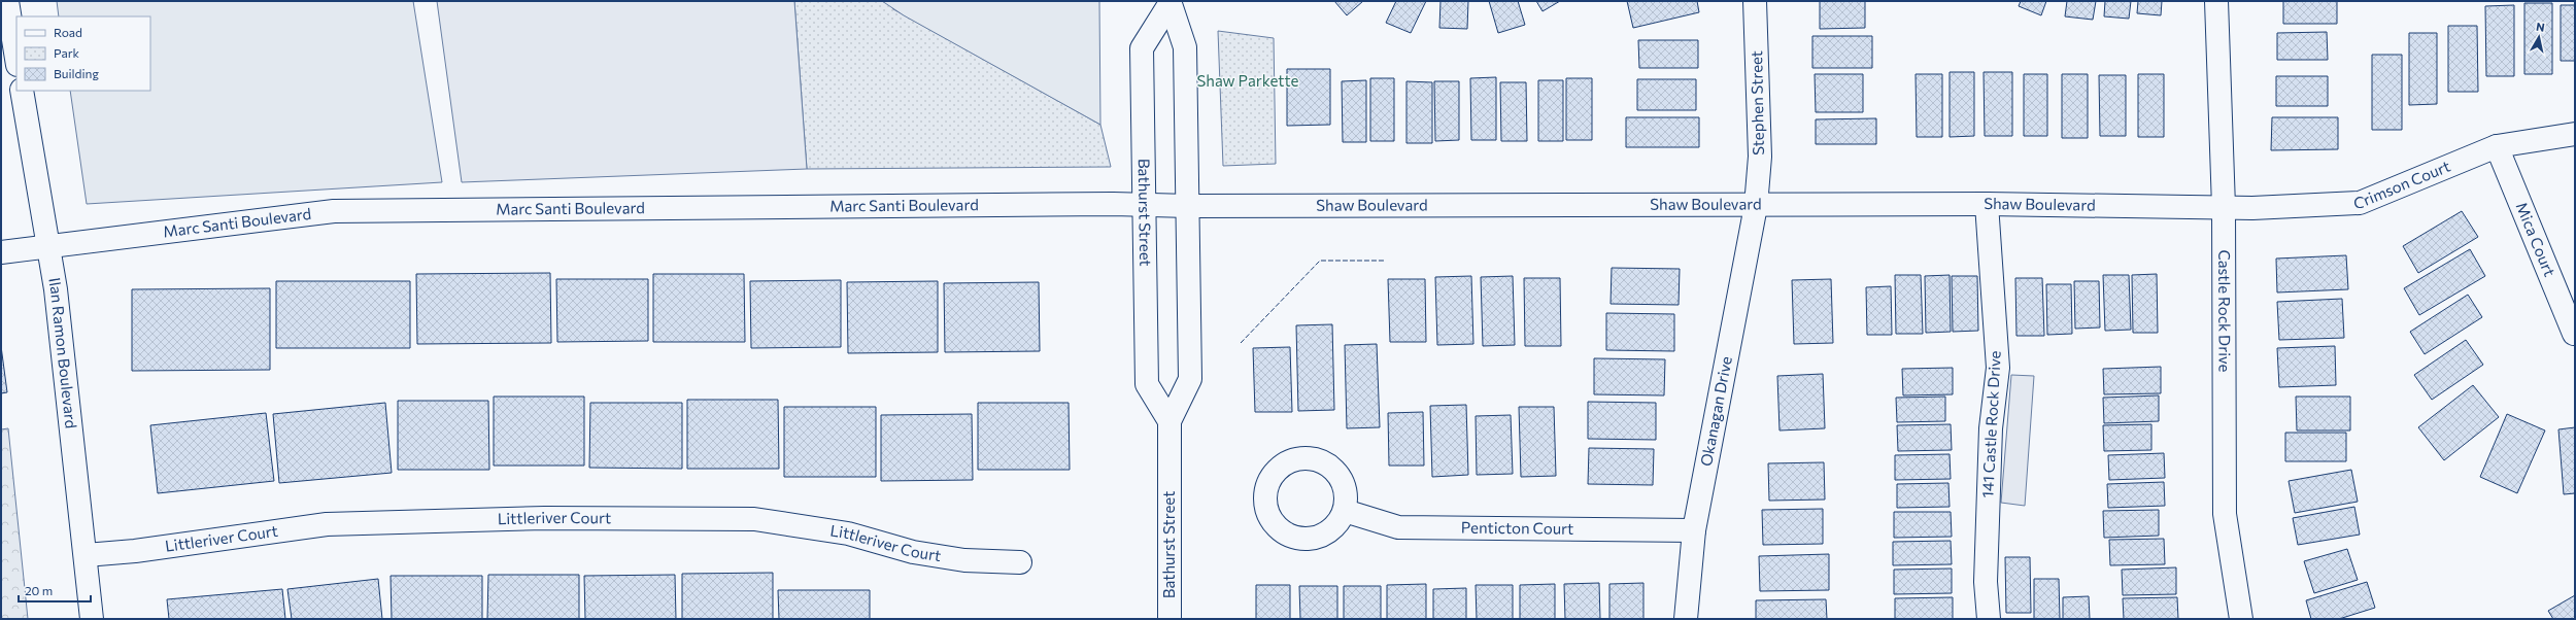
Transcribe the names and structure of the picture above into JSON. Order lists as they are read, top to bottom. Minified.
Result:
{"streets":{"street":["Stephen Street","Crimson Court","Shaw Boulevard","Marc Santi Boulevard","Bathurst Street","Mica Court","Castle Rock Drive","Ilan Ramon Boulevard","Okanagan Drive","141 Castle Rock Drive","Littleriver Court","Penticton Court"]},"crossings":[["Stephen Street","Shaw Boulevard"],["Stephen Street","Okanagan Drive"],["Crimson Court","Shaw Boulevard"],["Crimson Court","Mica Court"],["Crimson Court","Castle Rock Drive"],["Shaw Boulevard","Marc Santi Boulevard"],["Shaw Boulevard","Bathurst Street"],["Shaw Boulevard","Castle Rock Drive"],["Shaw Boulevard","Okanagan Drive"],["Shaw Boulevard","141 Castle Rock Drive"],["Marc Santi Boulevard","Bathurst Street"],["Marc Santi Boulevard","Ilan Ramon Boulevard"],["Ilan Ramon Boulevard","Littleriver Court"],["Okanagan Drive","Penticton Court"]],"parks":["Shaw Parkette"],"legend":["Road","Park","Building"],"scale_bar":"20 m","north":"top"}
